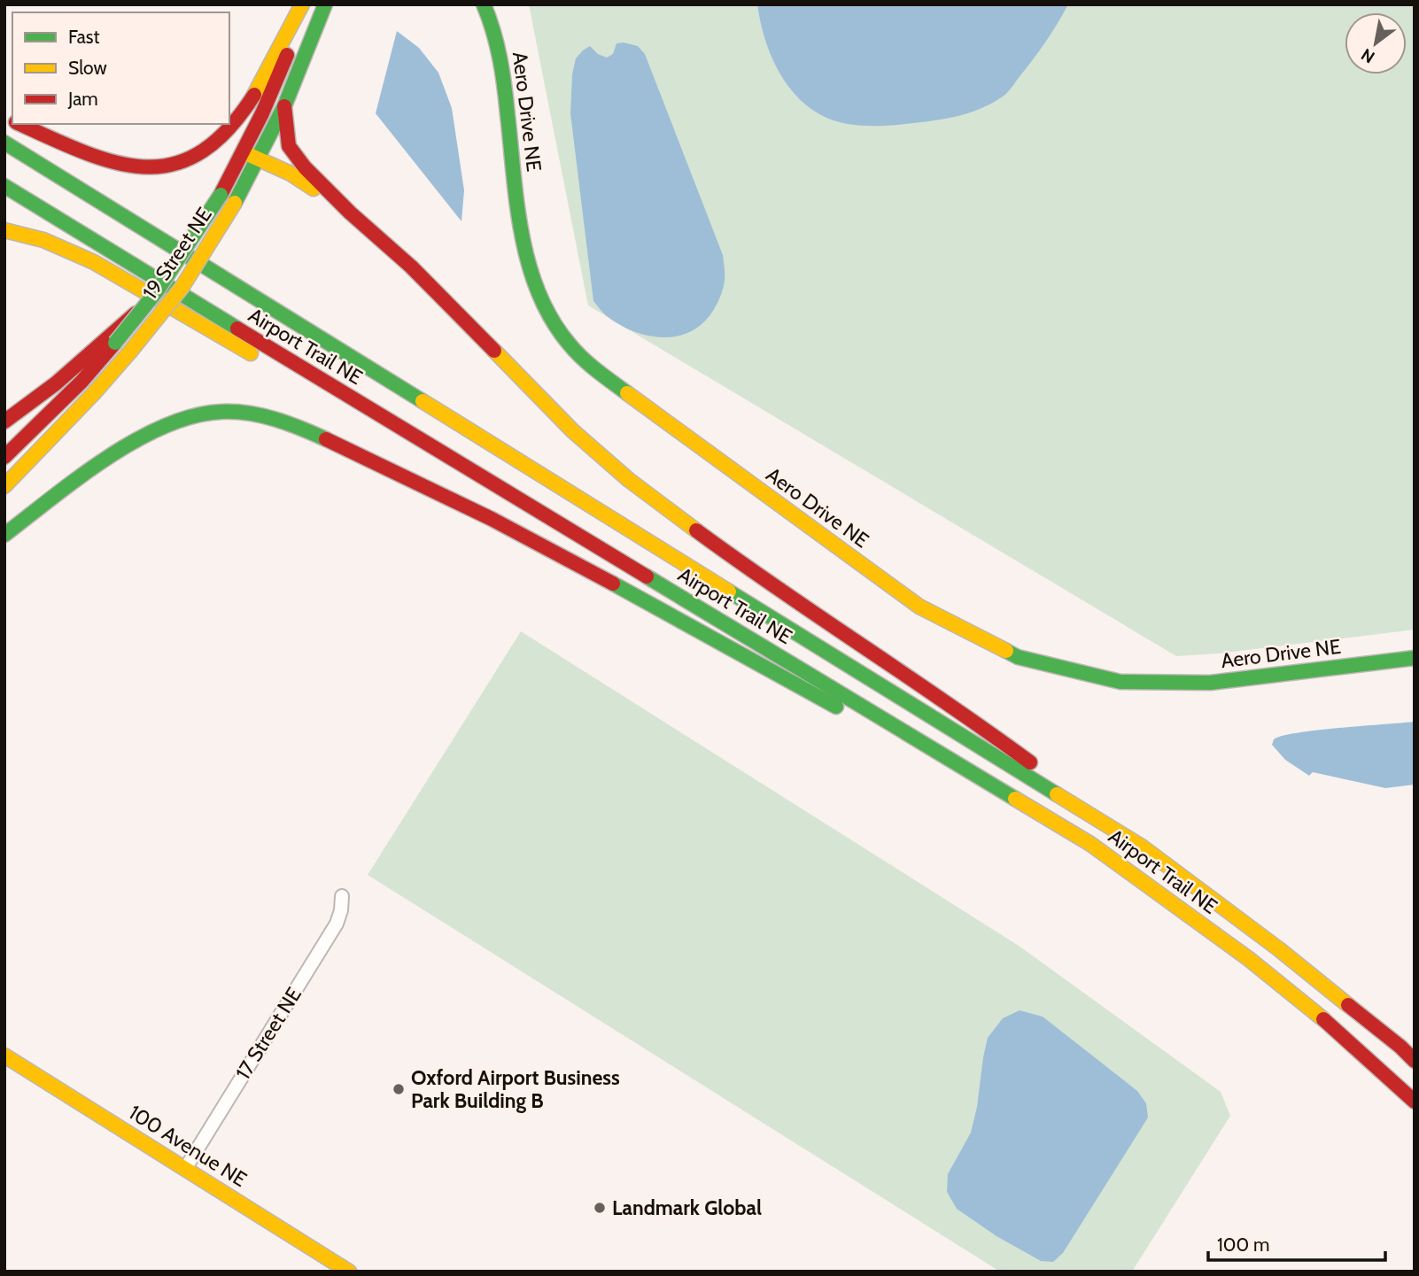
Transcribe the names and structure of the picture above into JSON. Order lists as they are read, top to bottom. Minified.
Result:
{"streets":{"main road":["Aero Drive NE","19 Street NE","Airport Trail NE","100 Avenue NE"],"street":["17 Street NE"]},"crossings":[["17 Street NE","100 Avenue NE"]],"places":["Oxford Airport Business Park Building B","Landmark Global"],"legend":["Fast","Slow","Jam"],"scale_bar":"100 m","north":"bottom left"}
